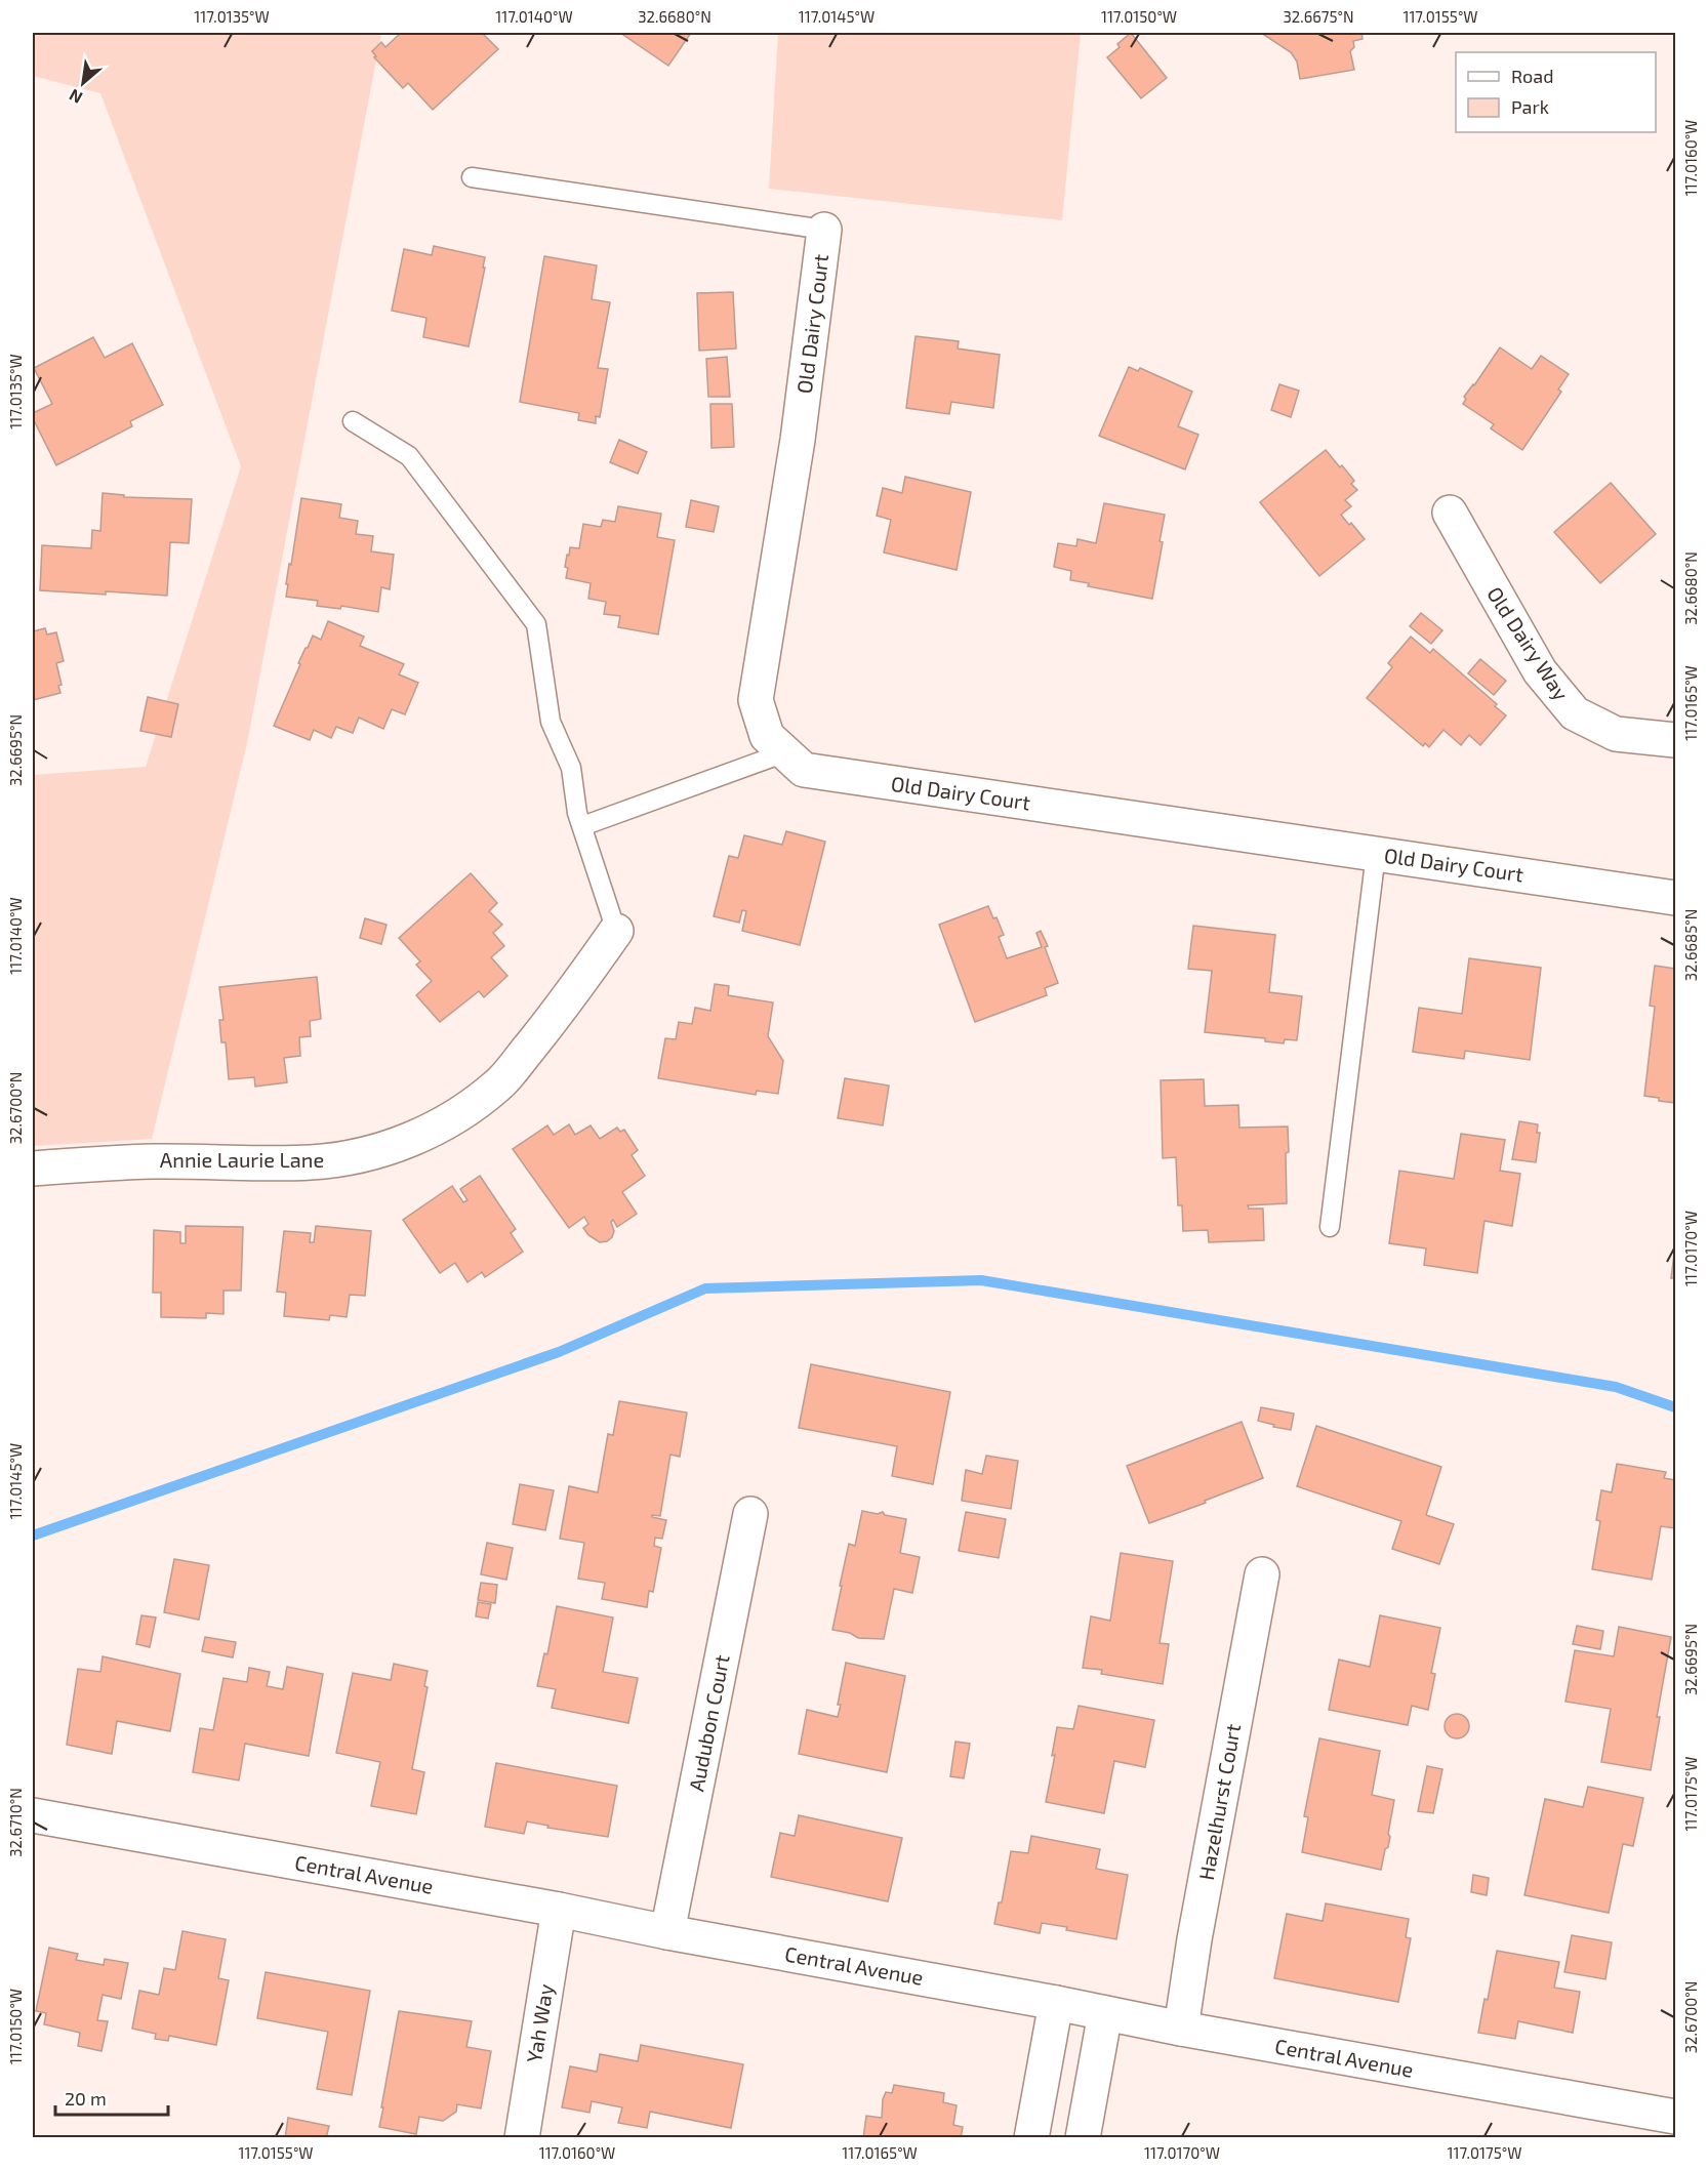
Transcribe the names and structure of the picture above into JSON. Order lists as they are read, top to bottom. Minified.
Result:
{"streets":{"street":["Old Dairy Court","Old Dairy Way","Annie Laurie Lane","Audubon Court","Hazelhurst Court","Central Avenue","Yah Way"]},"crossings":[["Audubon Court","Central Avenue"],["Hazelhurst Court","Central Avenue"],["Central Avenue","Yah Way"]],"legend":["Road","Park"],"scale_bar":"20 m","north":"bottom left","coordinates":["117.0135°W","117.0140°W","32.6680°N","117.0145°W","117.0150°W","32.6675°N","117.0155°W","117.0160°W","117.0165°W","32.6695°N","32.6685°N","32.6700°N","117.0170°W","117.0175°W","32.6710°N"]}
